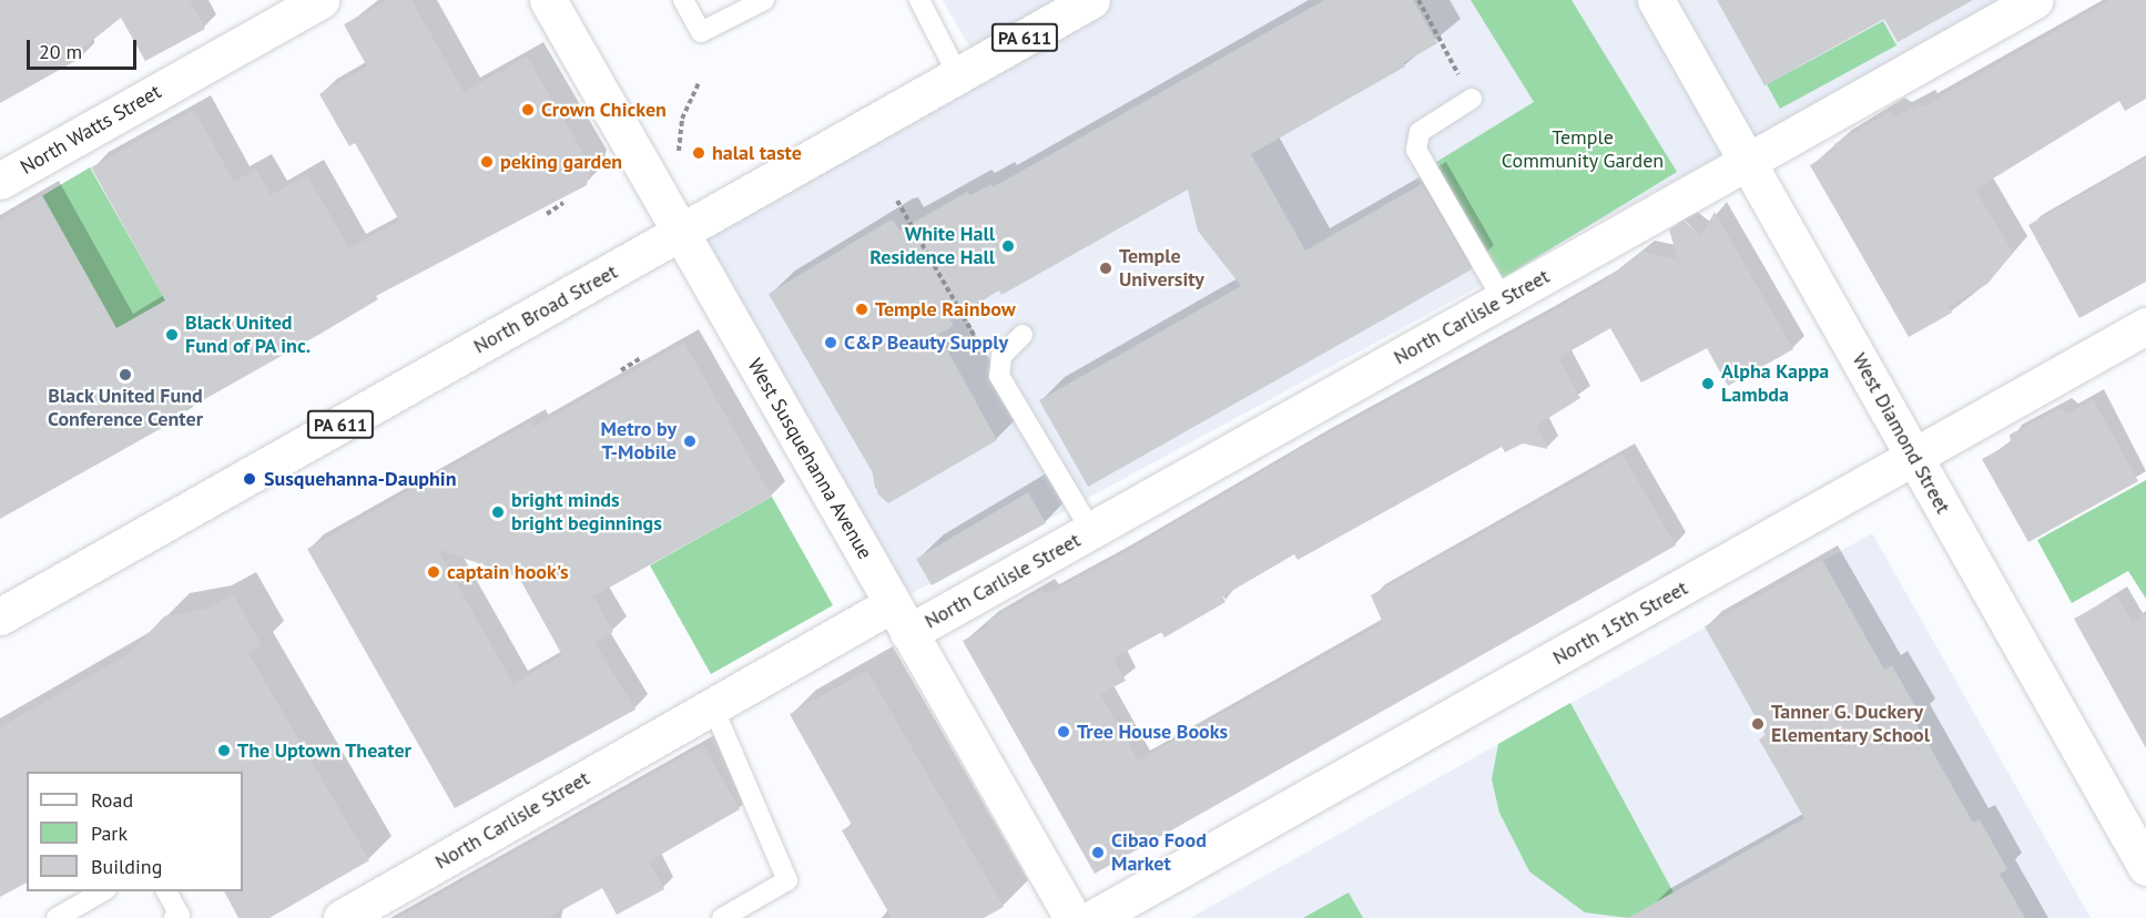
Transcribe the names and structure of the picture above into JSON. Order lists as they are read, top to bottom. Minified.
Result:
{"streets":{"street":["PA 611","North Watts Street","North Broad Street","North Carlisle Street","West Diamond Street","West Susquehanna Avenue","North 15th Street"]},"crossings":[["North Broad Street","West Susquehanna Avenue"],["North Carlisle Street","West Diamond Street"],["North Carlisle Street","West Susquehanna Avenue"],["West Diamond Street","North 15th Street"]],"parks":["Temple Community Garden"],"places":["Crown Chicken","halal taste","peking garden","White Hall Residence Hall","Temple University","Temple Rainbow","Black United Fund of PA inc.","C&P Beauty Supply","Black United Fund Conference Center","Alpha Kappa Lambda","Metro by T-Mobile","Susquehanna-Dauphin","bright minds bright beginnings","captain hook's","Tanner G. Duckery Elementary School","Tree House Books","The Uptown Theater","Cibao Food Market"],"legend":["Road","Park","Building"],"scale_bar":"20 m"}
